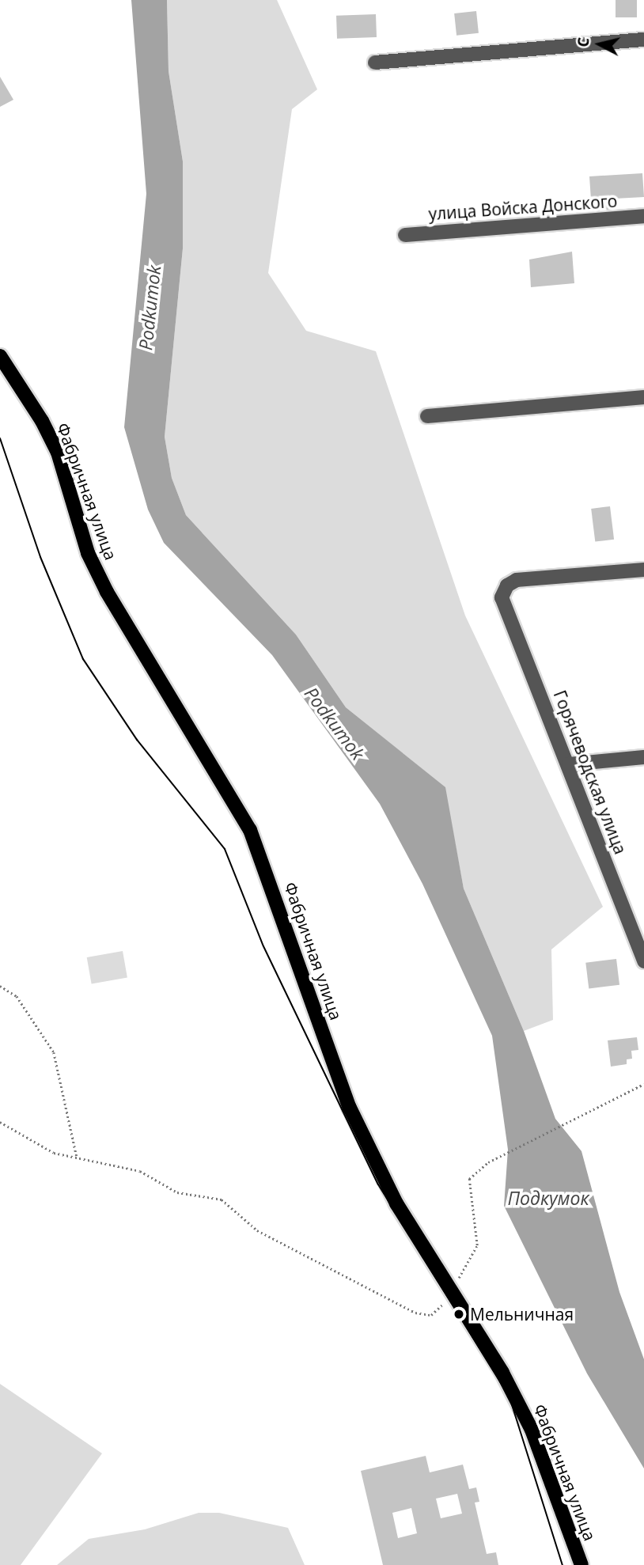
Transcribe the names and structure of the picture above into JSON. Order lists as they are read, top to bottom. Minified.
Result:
{"streets":{"main road":["Фабричная улица"],"street":["улица Войска Донского","Горячеводская улица"]},"water":["Podkumok","Подкумок"],"places":["Мельничная"],"north":"left"}
